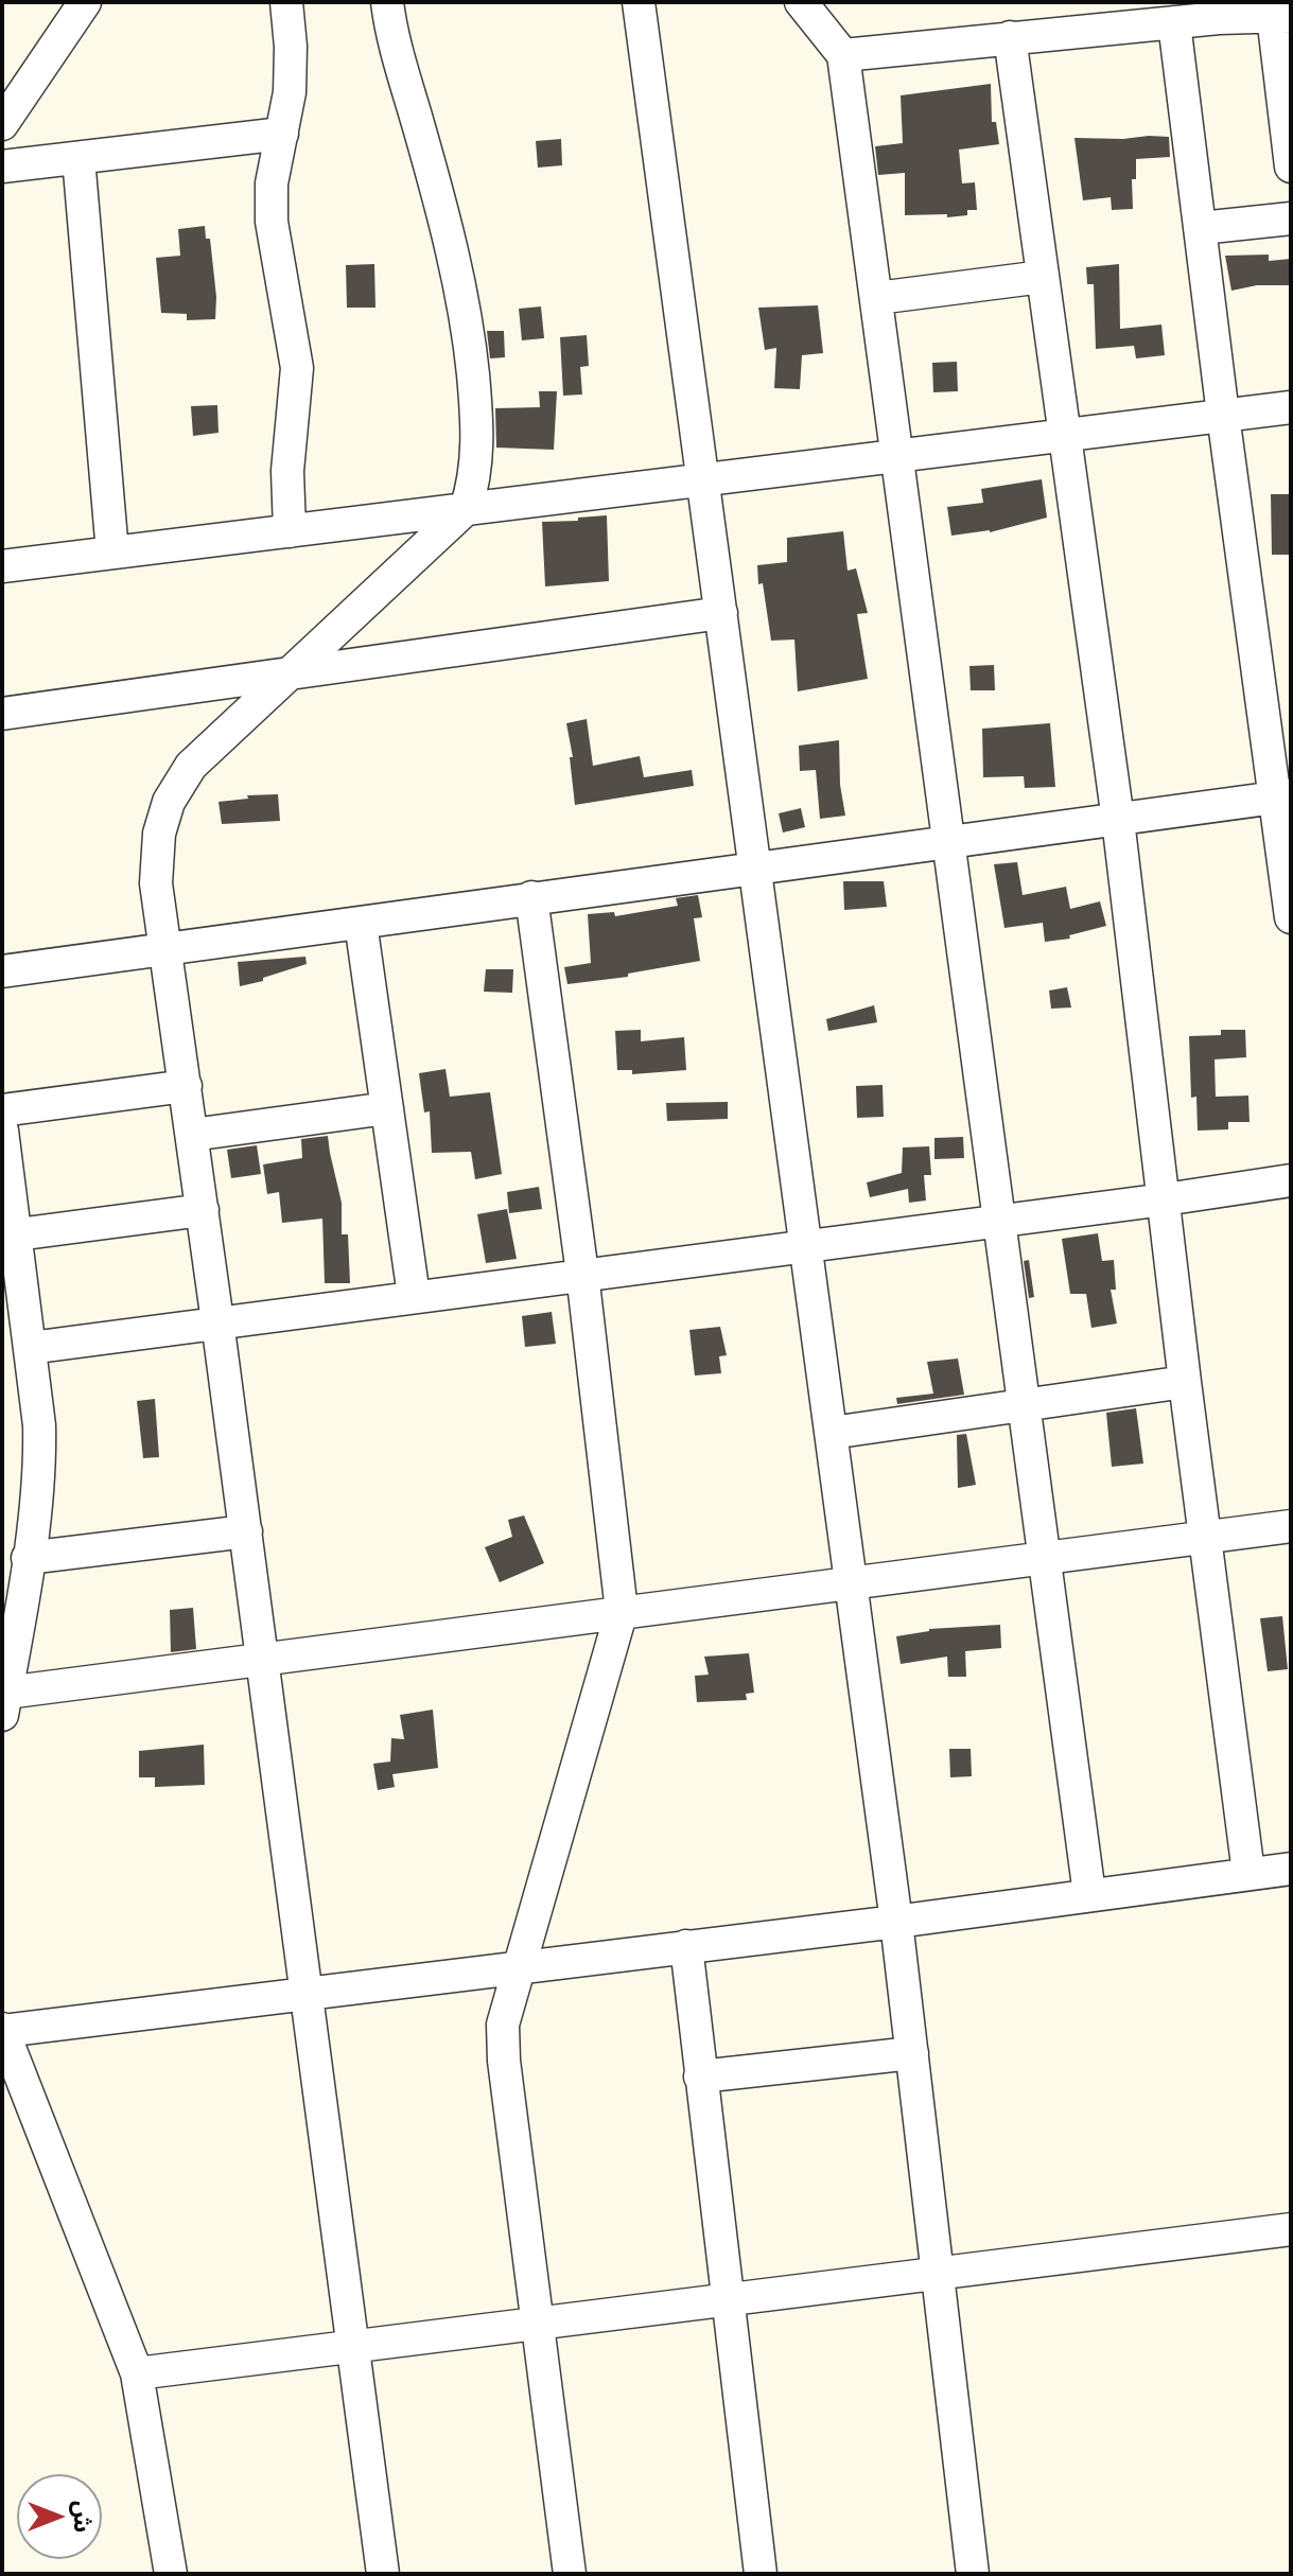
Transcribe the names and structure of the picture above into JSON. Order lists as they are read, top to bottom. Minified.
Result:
{"north":"right"}
